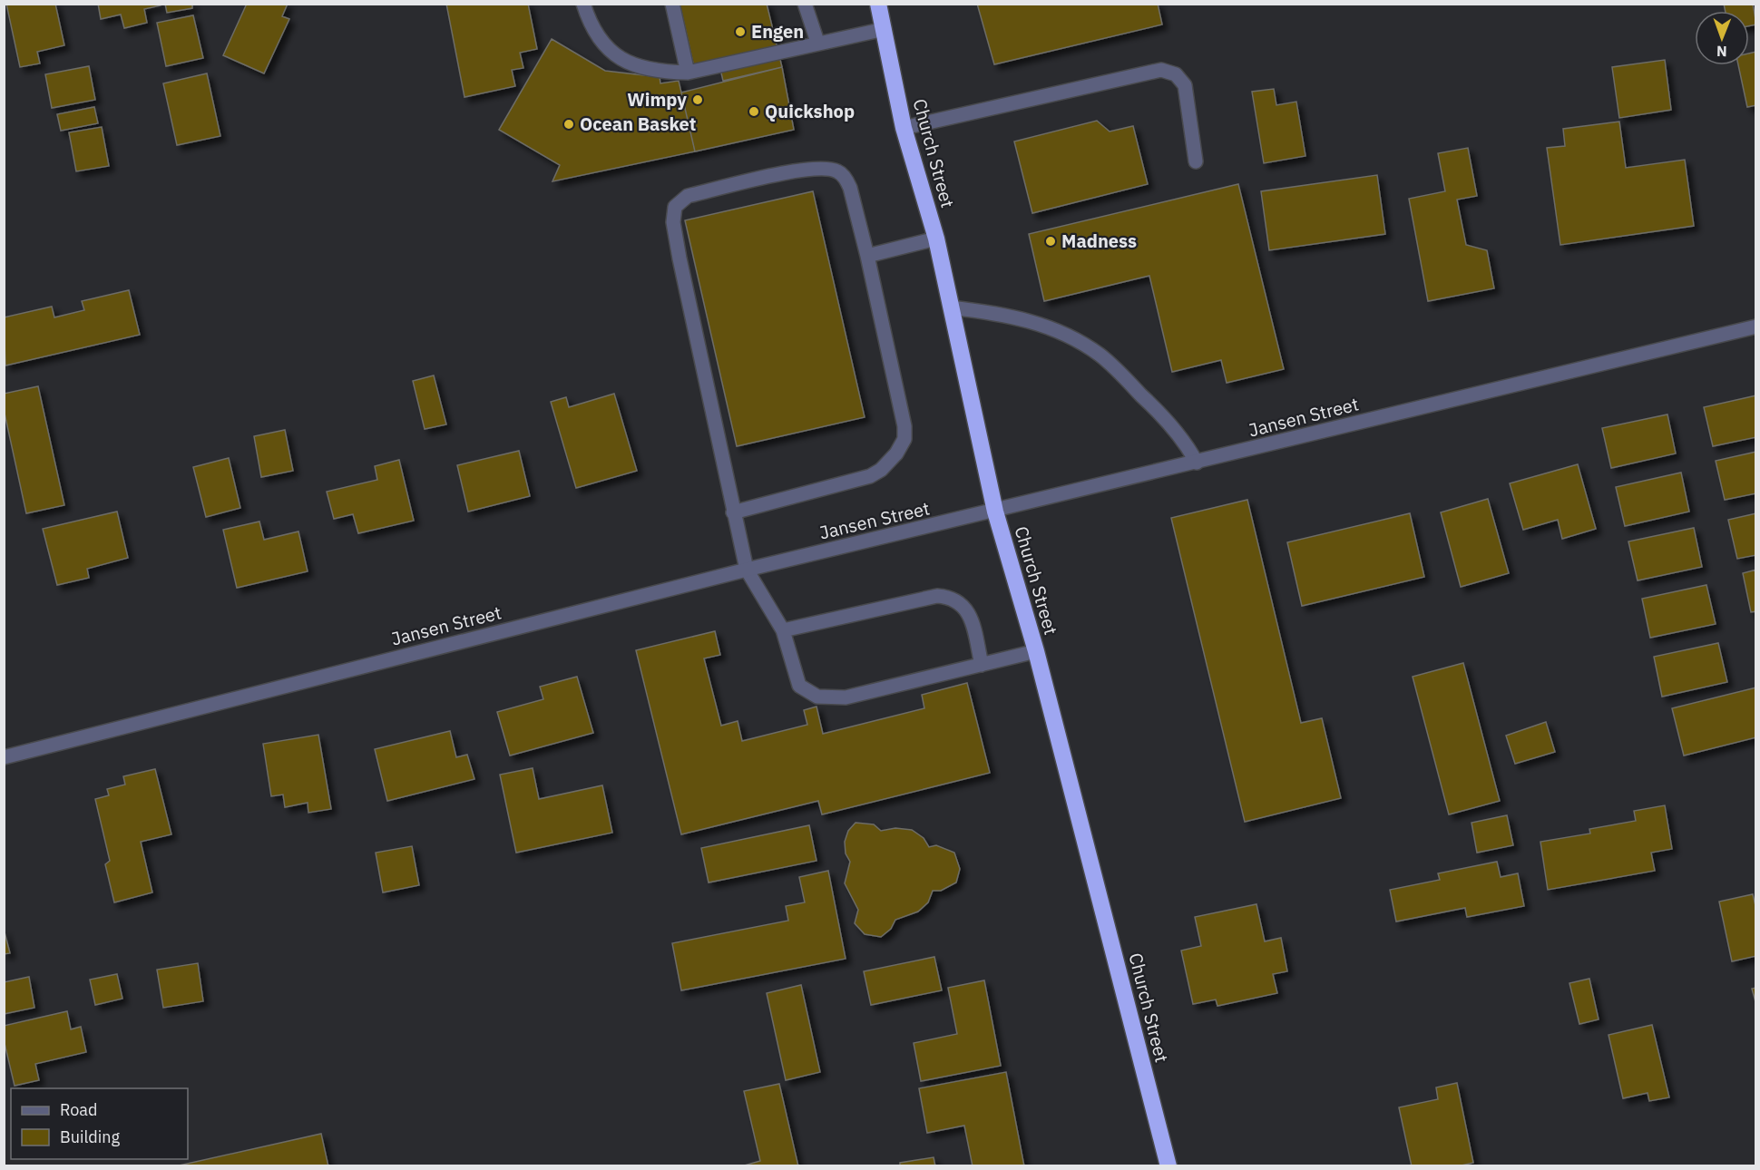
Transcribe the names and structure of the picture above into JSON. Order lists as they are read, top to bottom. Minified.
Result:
{"streets":{"highway":["Church Street"],"street":["Jansen Street"]},"crossings":[["Church Street","Jansen Street"]],"places":["Engen","Wimpy","Quickshop","Ocean Basket","Madness"],"legend":["Road","Building"],"north":"bottom"}
